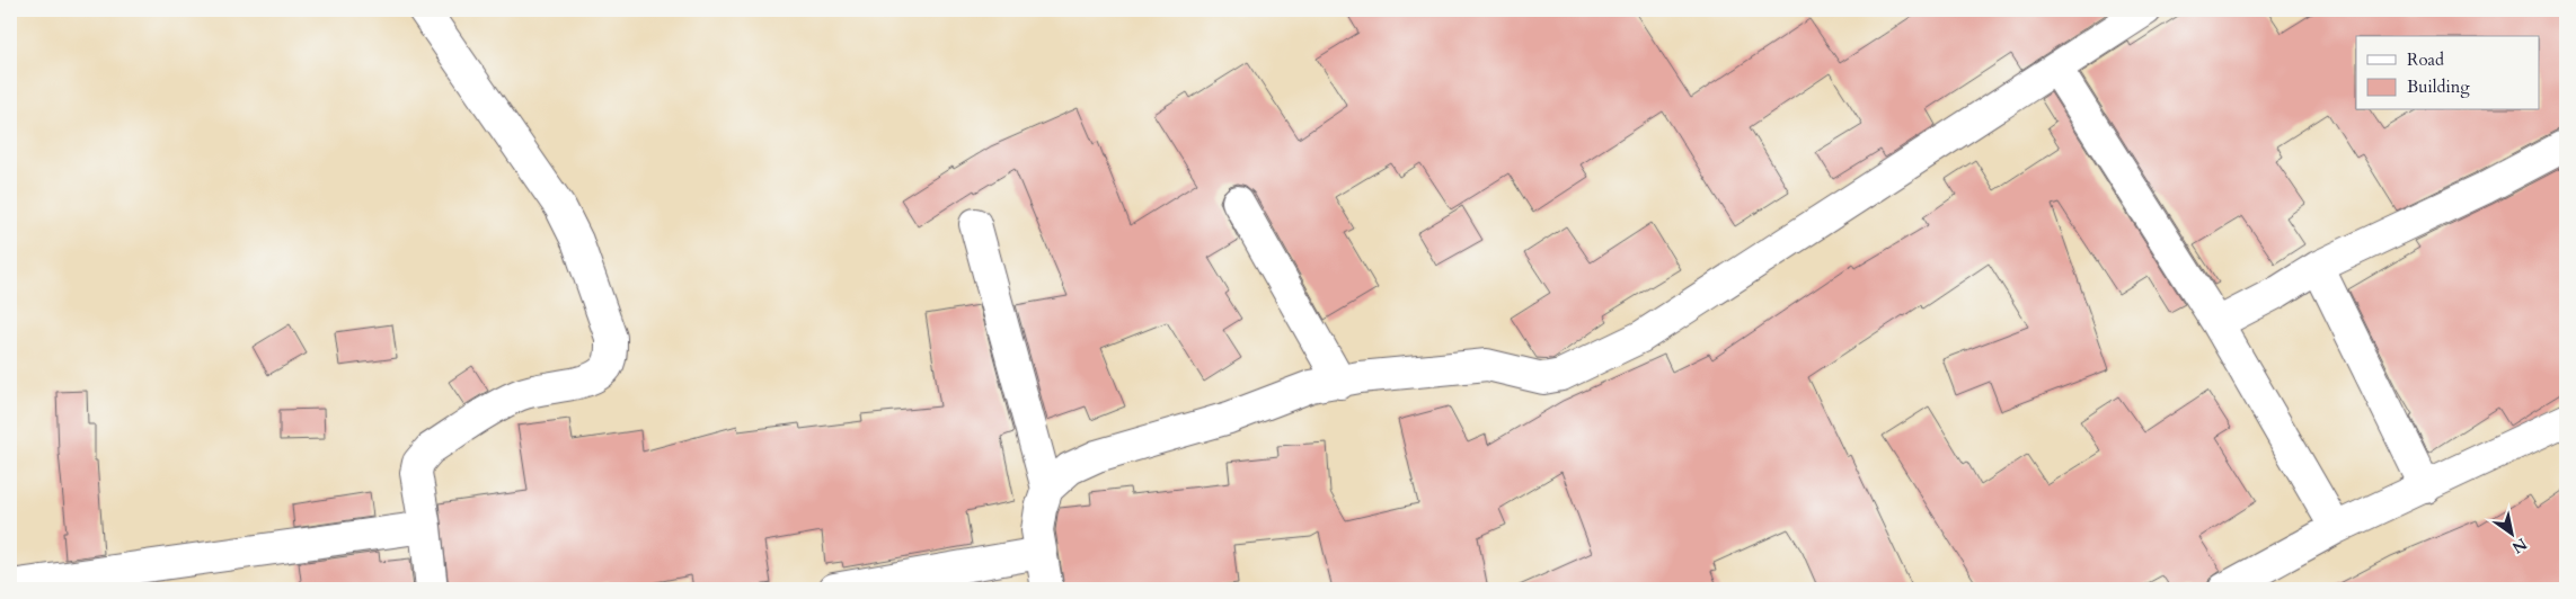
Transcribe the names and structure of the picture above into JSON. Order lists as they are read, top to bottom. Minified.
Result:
{"legend":["Road","Building"],"north":"bottom right"}
